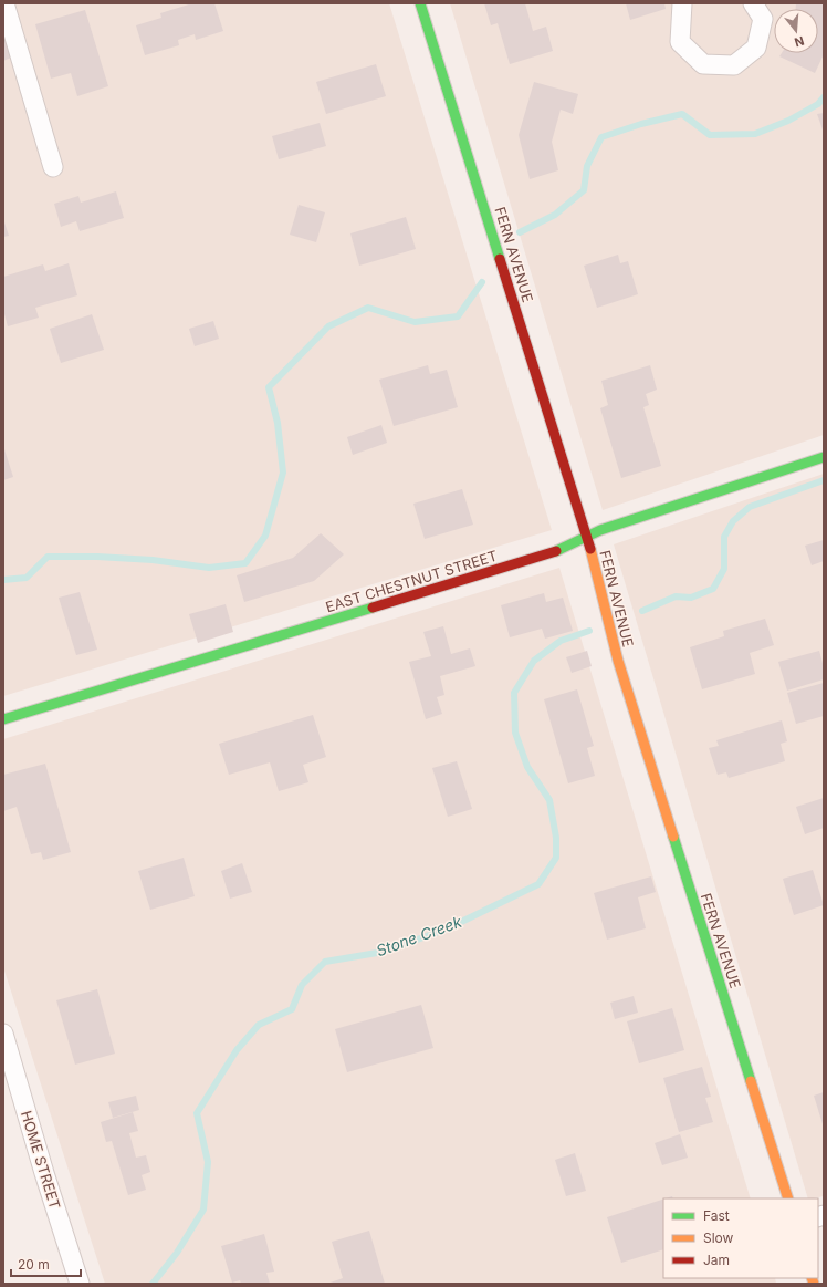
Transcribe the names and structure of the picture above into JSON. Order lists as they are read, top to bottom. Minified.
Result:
{"streets":{"main road":["FERN AVENUE","EAST CHESTNUT STREET"],"street":["HOME STREET"]},"crossings":[["FERN AVENUE","EAST CHESTNUT STREET"]],"water":["Stone Creek"],"legend":["Fast","Slow","Jam"],"scale_bar":"20 m","north":"bottom"}
